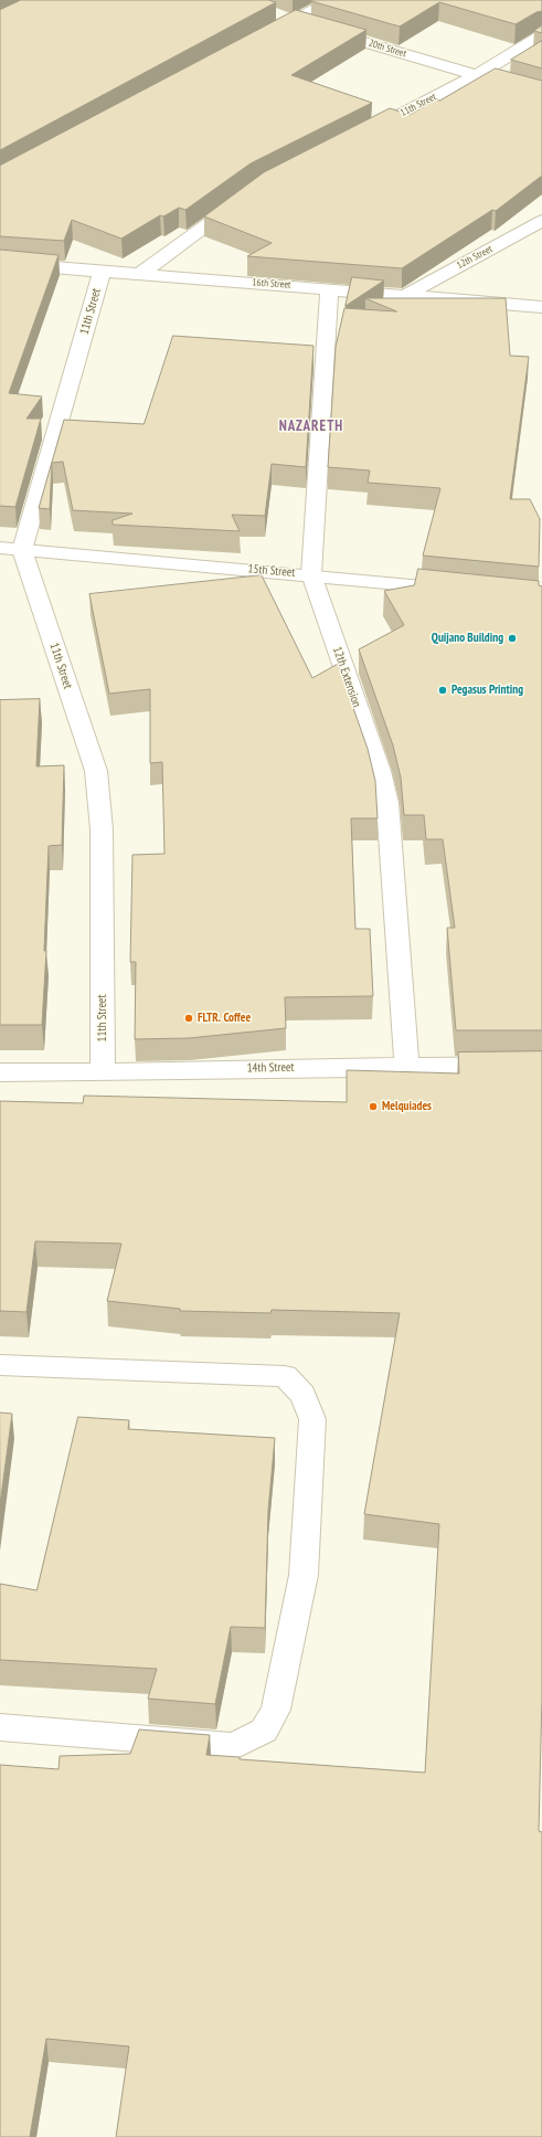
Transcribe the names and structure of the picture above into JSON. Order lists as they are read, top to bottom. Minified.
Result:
{"streets":{"street":["20th Street","11th Street","12th Street","16th Street","15th Street","12th Extension","14th Street"]},"crossings":[["20th Street","11th Street"],["11th Street","16th Street"],["11th Street","15th Street"],["11th Street","14th Street"],["12th Street","16th Street"],["16th Street","12th Extension"],["15th Street","12th Extension"],["12th Extension","14th Street"]],"districts":["NAZARETH"],"places":["Quijano Building","Pegasus Printing","FLTR. Coffee","Melquiades"]}
